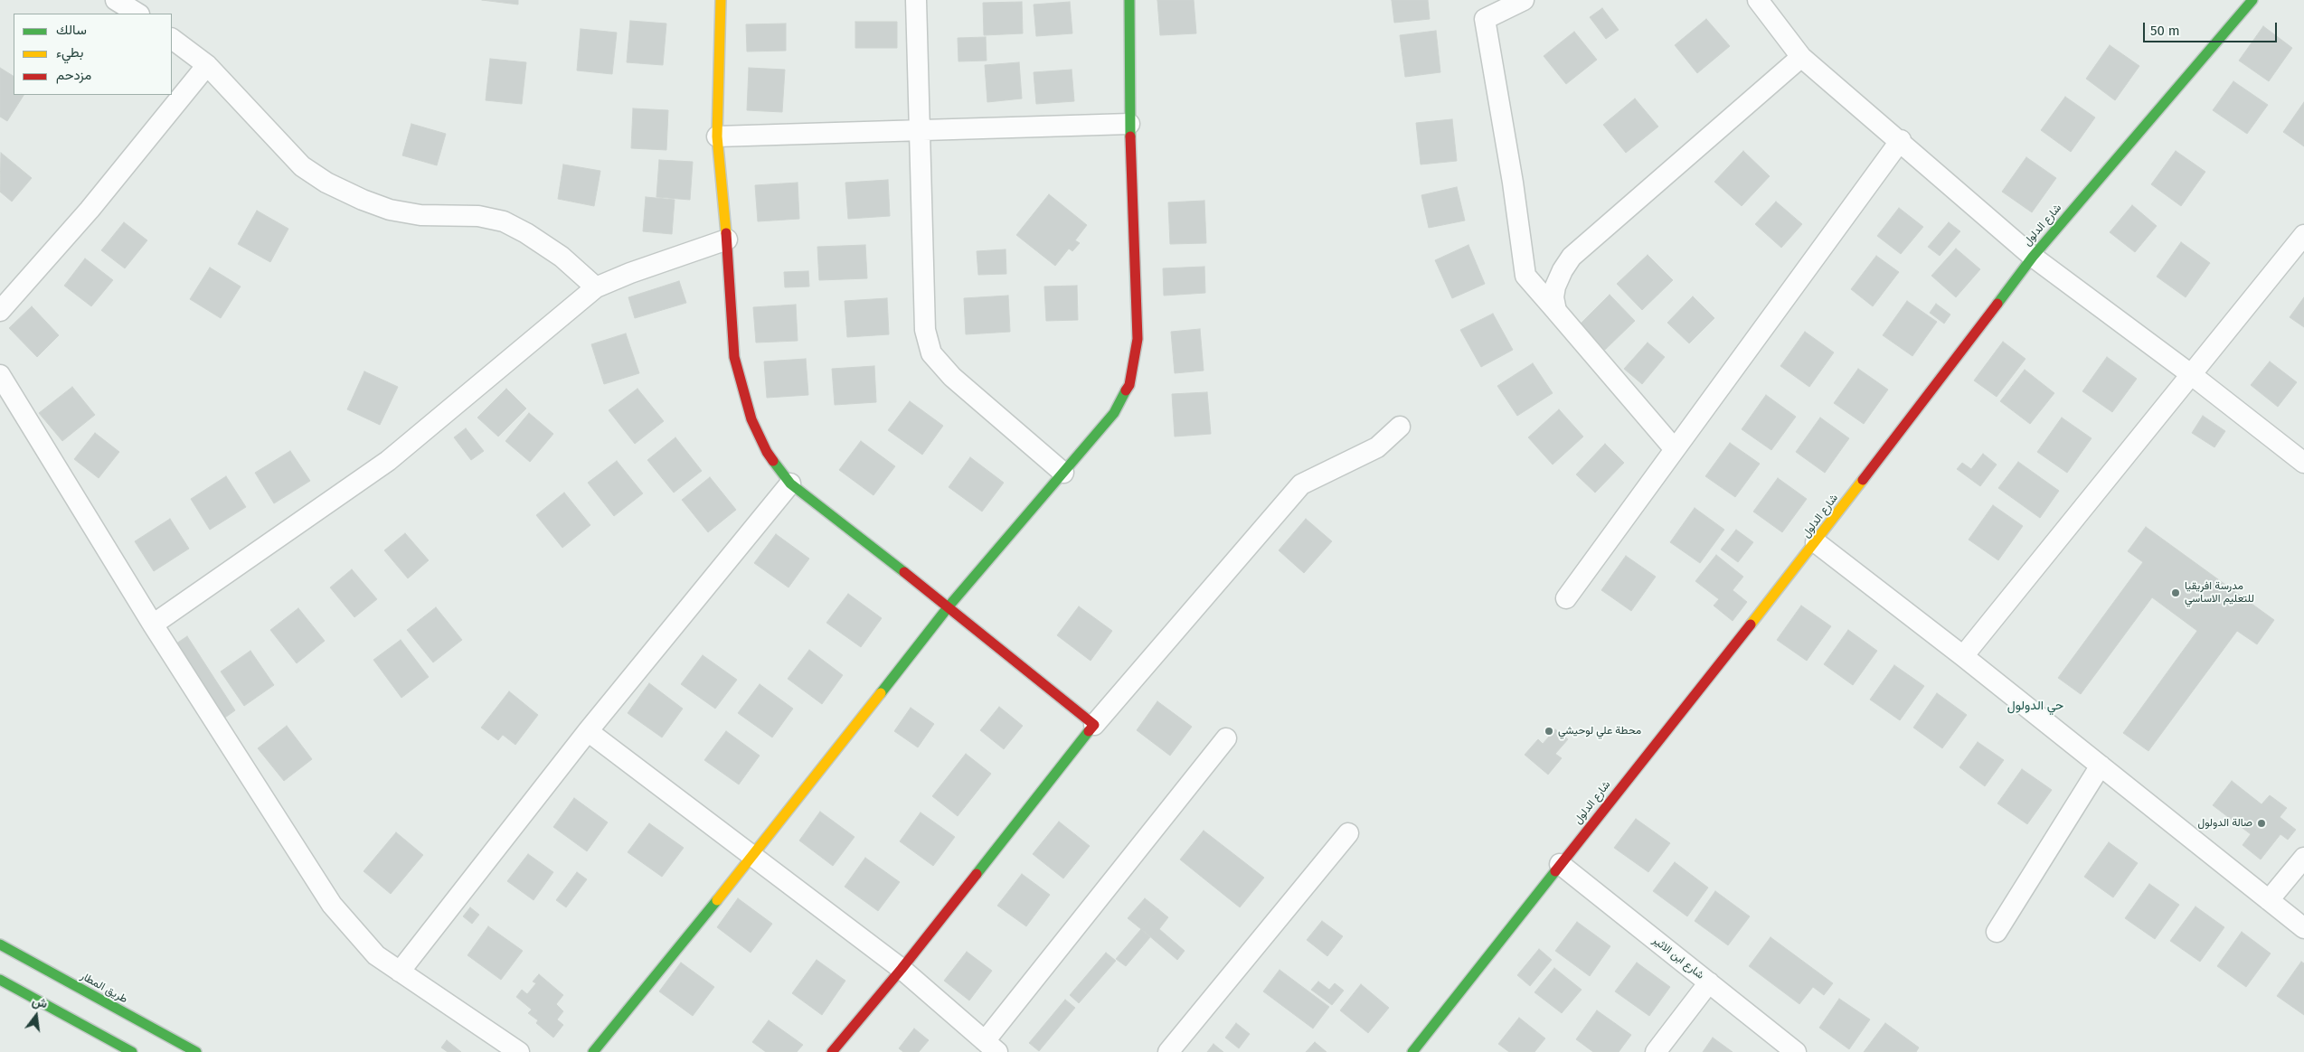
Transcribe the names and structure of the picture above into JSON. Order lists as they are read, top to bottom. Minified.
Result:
{"streets":{"main road":["شارع الدلول","طريق المطار"],"street":["شارع ابن الاثير"]},"crossings":[["شارع الدلول","شارع ابن الاثير"]],"districts":["حي الدولول"],"places":["مدرسة افريقيا للتعليم الاساسي","محطة علي لوحيشي","صالة الدولول"],"legend":["سالك","بطيء","مزدحم"],"scale_bar":"50 m","north":"top"}
